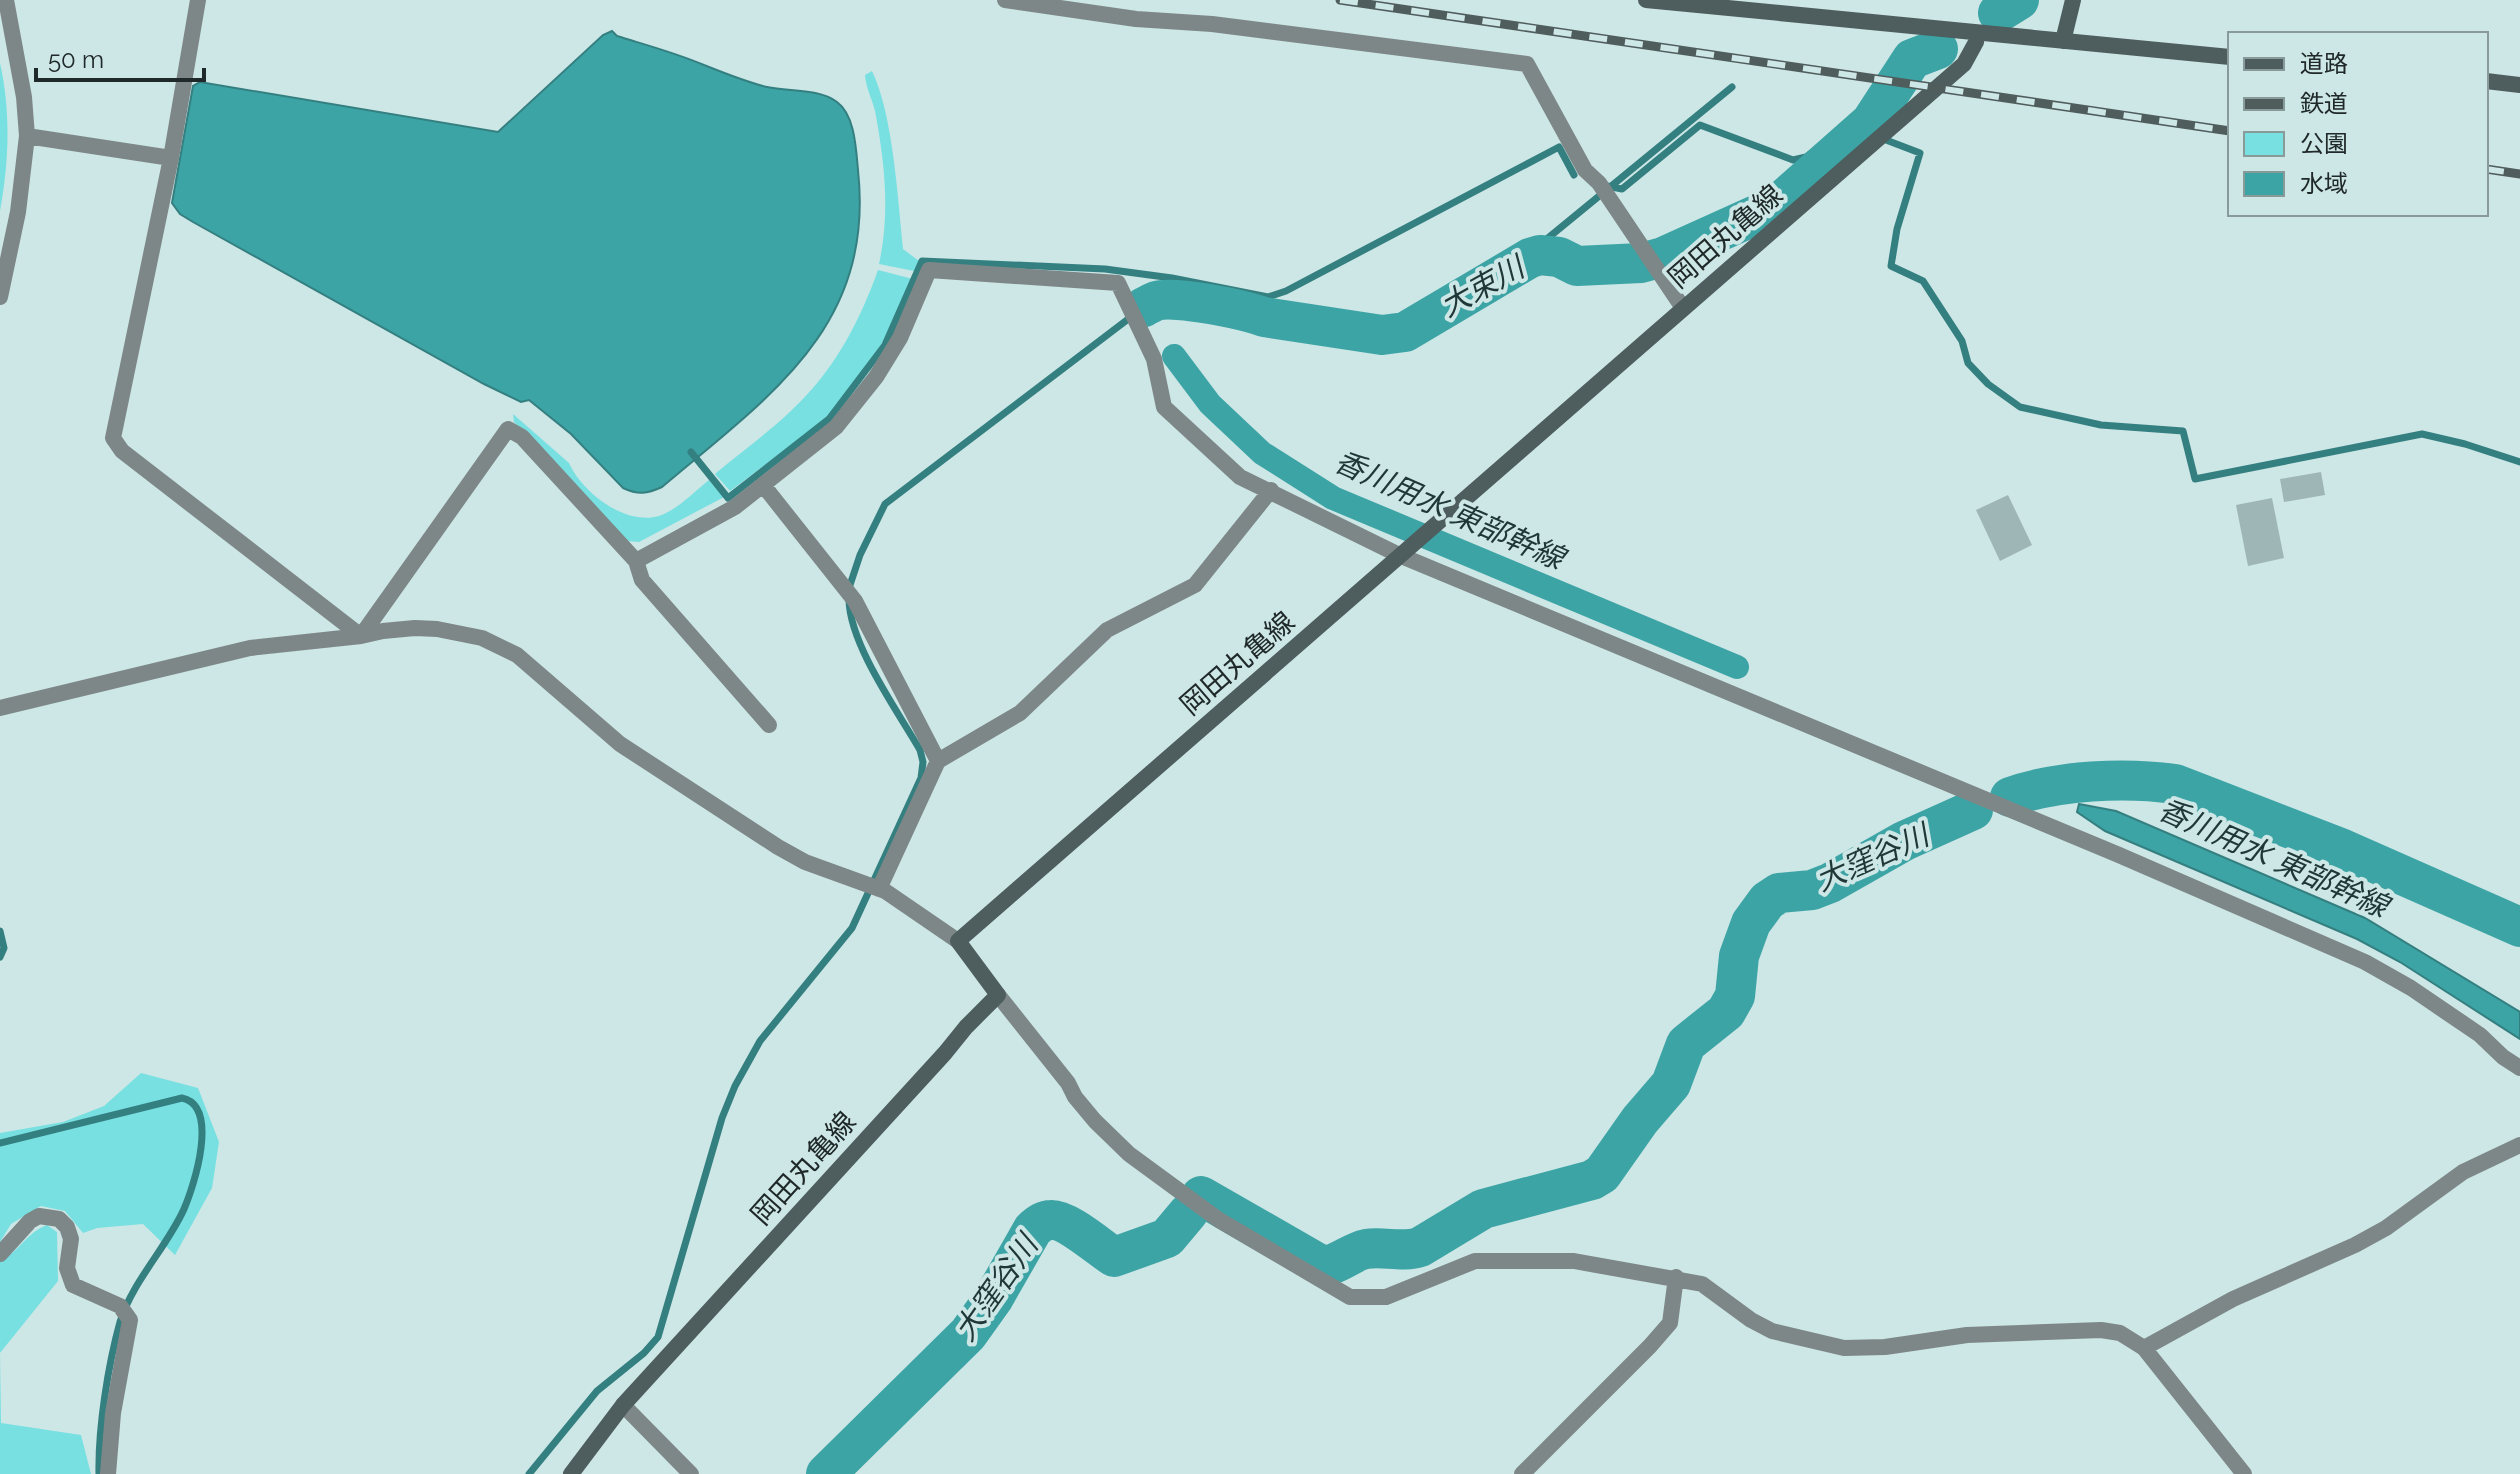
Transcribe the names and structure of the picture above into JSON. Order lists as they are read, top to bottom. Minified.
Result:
{"streets":{"main road":["岡田丸亀線"]},"water":["大束川","香川用水 東部幹線","大窪谷川"],"legend":["道路","鉄道","公園","水域"],"scale_bar":"50 m"}
